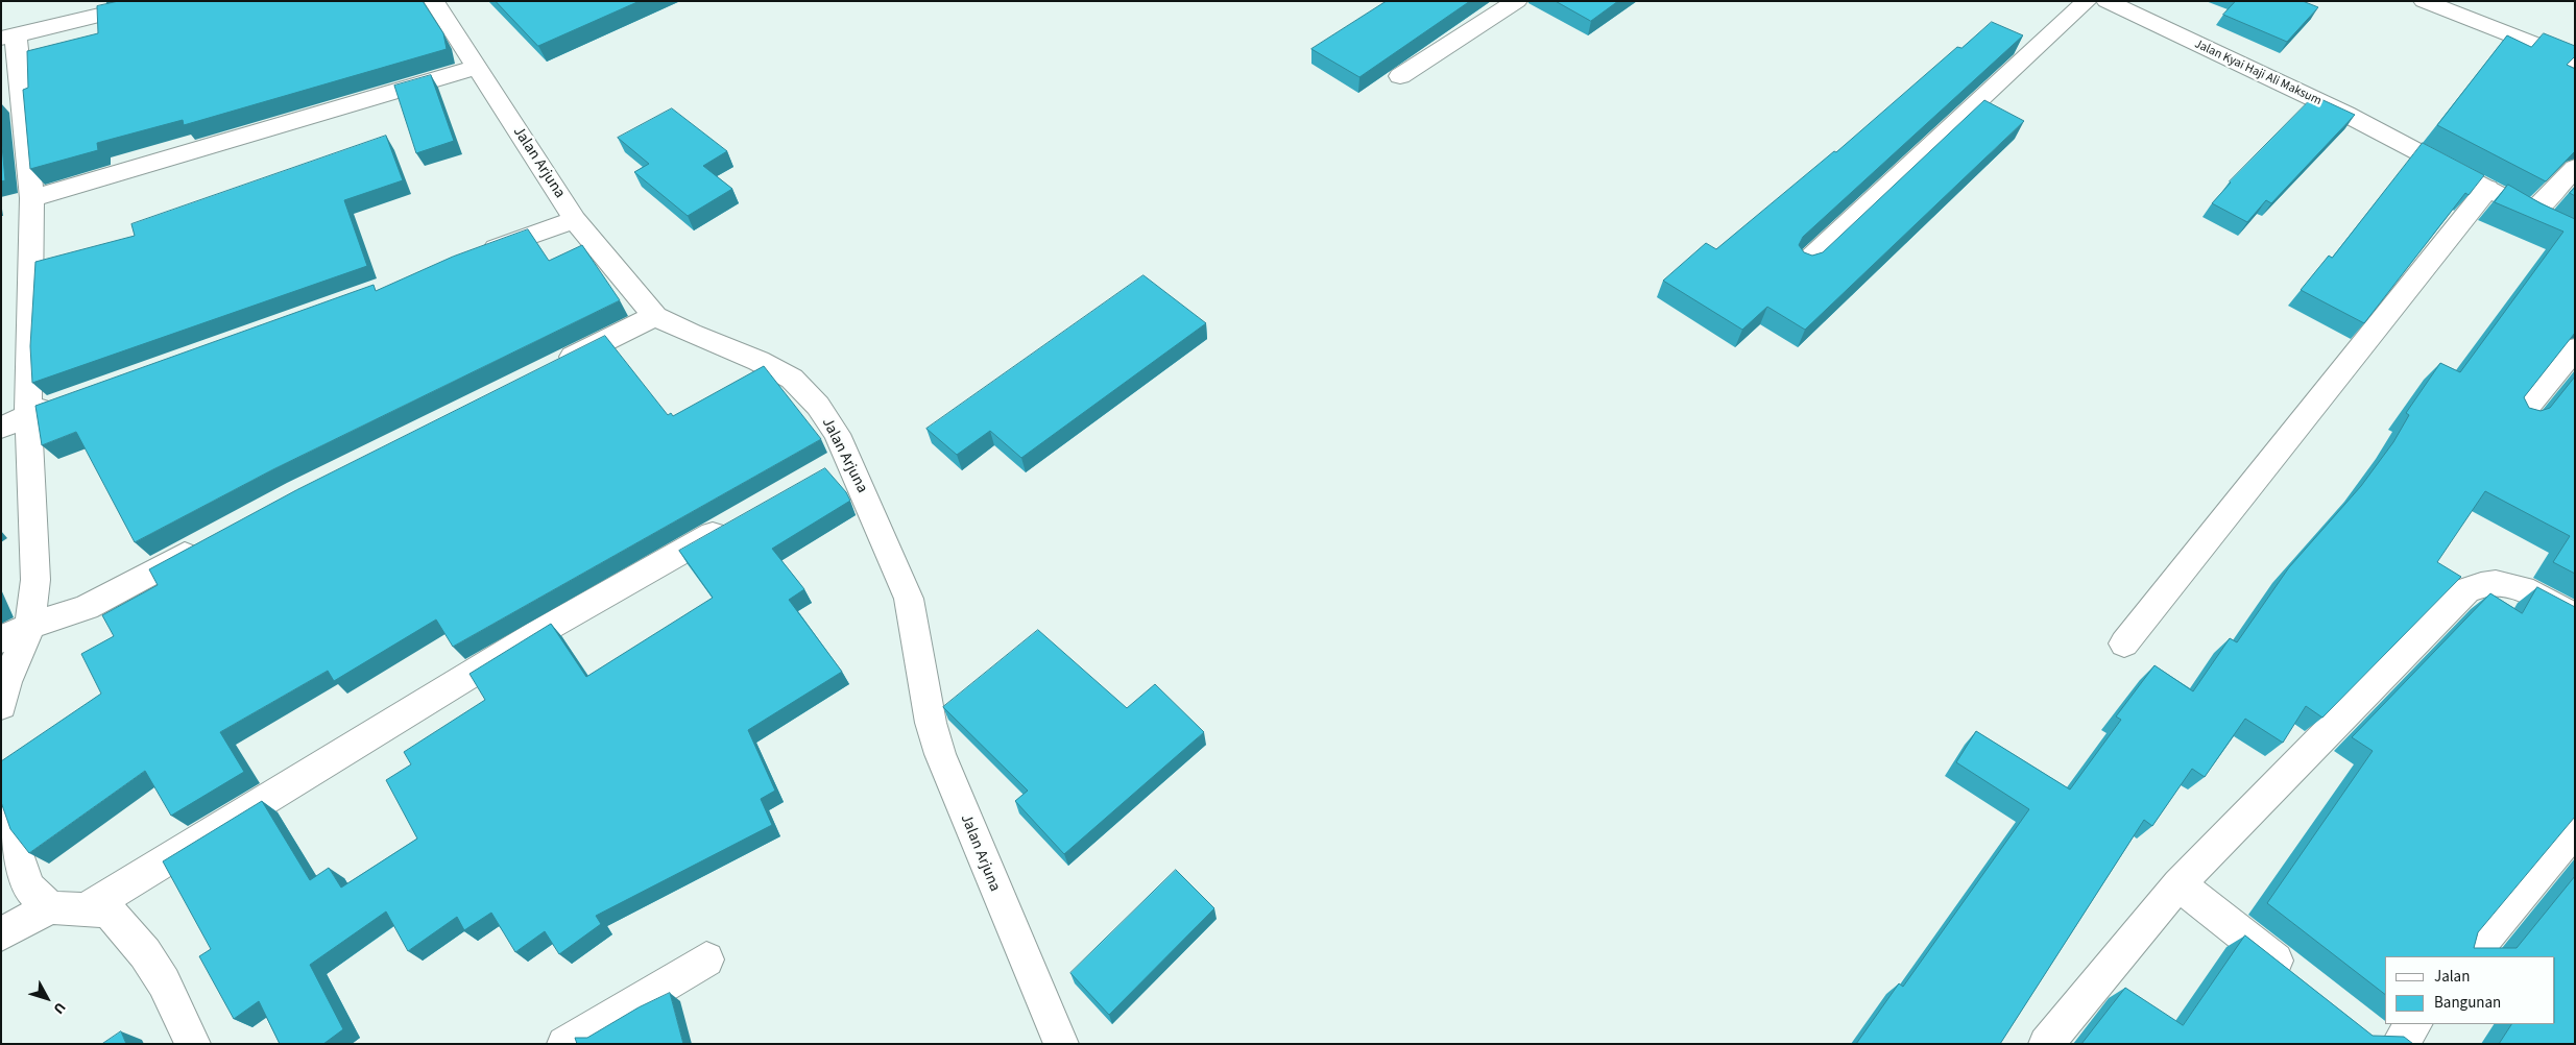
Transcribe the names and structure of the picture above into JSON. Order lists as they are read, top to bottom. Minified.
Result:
{"streets":{"street":["Jalan Kyai Haji Ali Maksum","Jalan Arjuna"]},"legend":["Jalan","Bangunan"],"north":"bottom right"}
